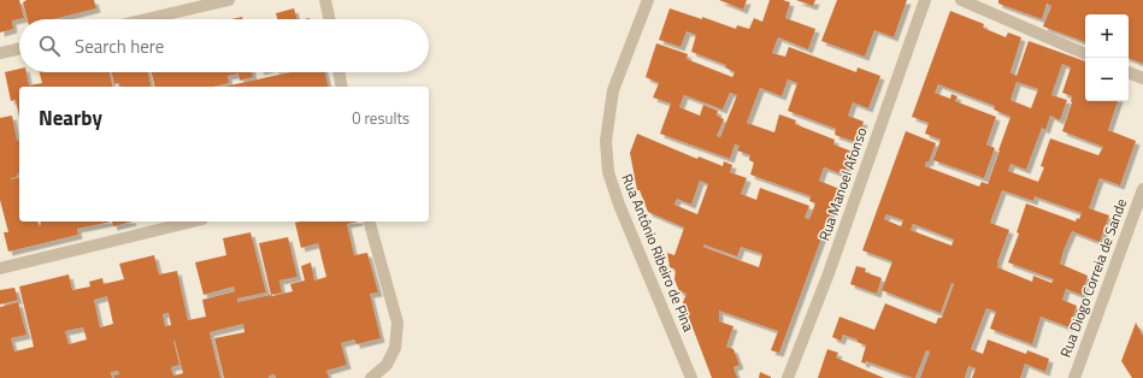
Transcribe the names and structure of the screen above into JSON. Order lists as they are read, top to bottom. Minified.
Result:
{"streets":{"street":["Rua Manoel Afonso","Rua Antônio Ribeiro de Pina","Rua Diogo Correia de Sande"]},"page":{"map_buttons":["+","−"],"search":"Search here","heading":["Nearby","0 results"]}}
